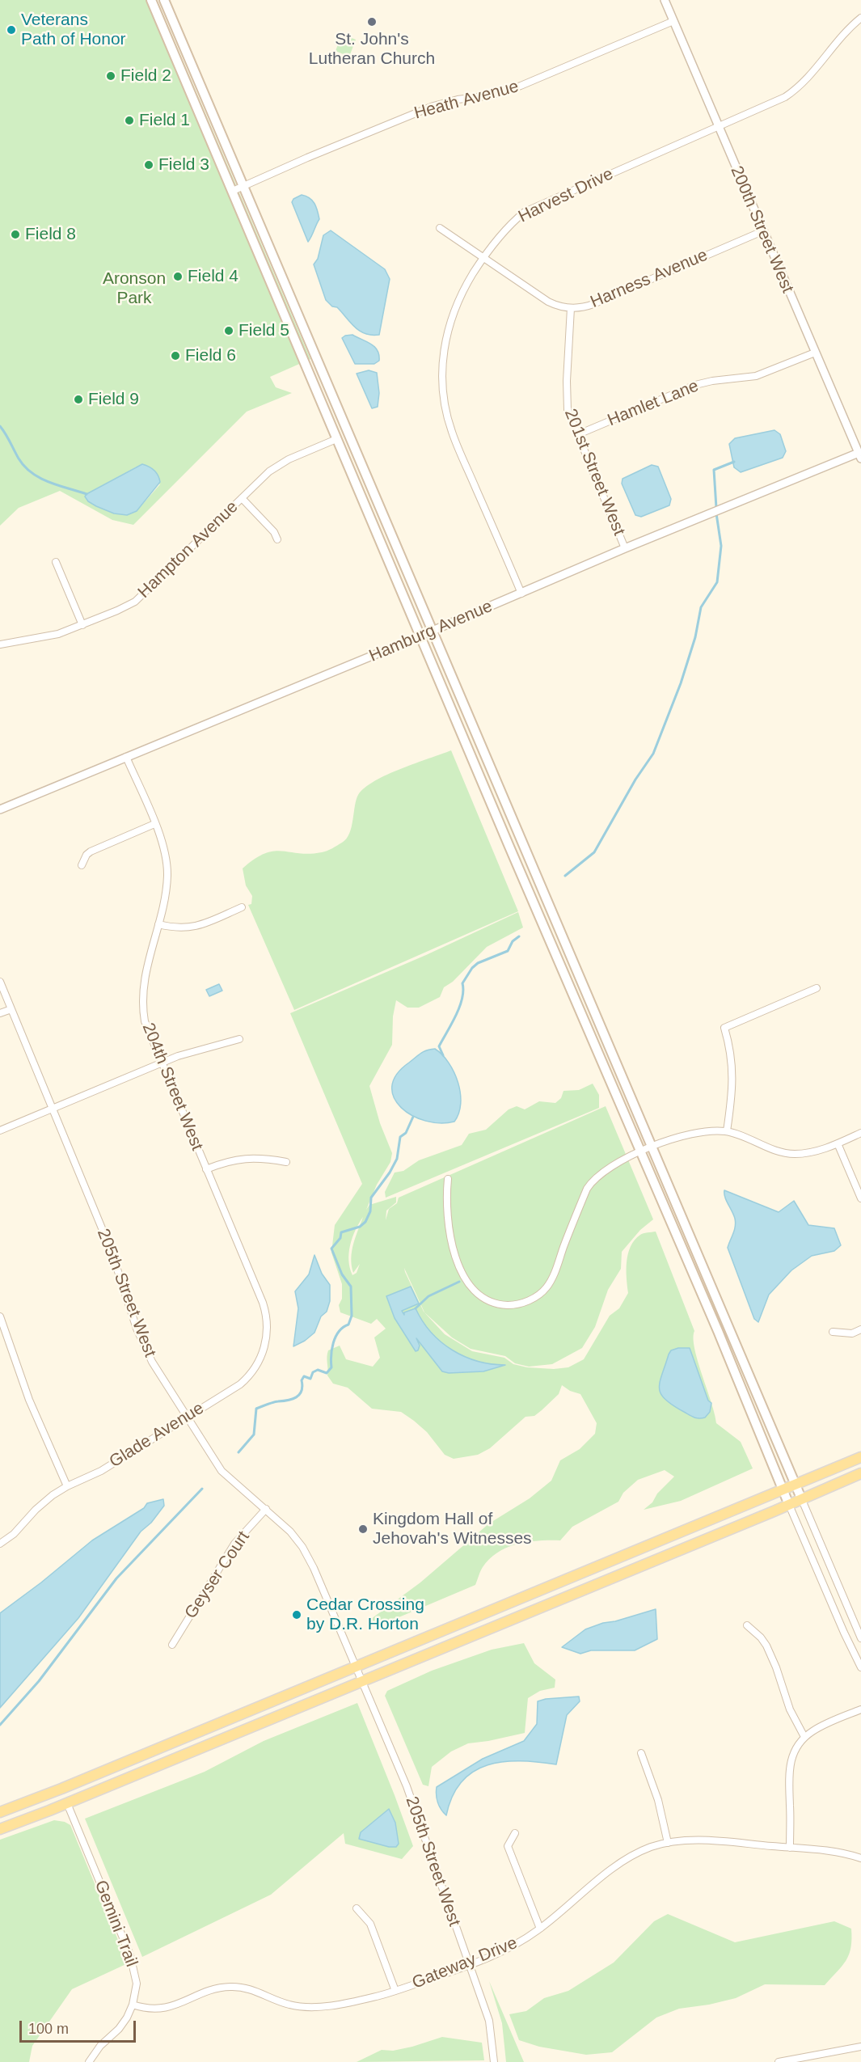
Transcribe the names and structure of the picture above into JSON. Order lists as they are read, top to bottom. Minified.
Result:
{"streets":{"street":["Heath Avenue","Harvest Drive","200th Street West","Harness Avenue","Hamlet Lane","201st Street West","Hampton Avenue","Hamburg Avenue","204th Street West","205th Street West","Glade Avenue","Geyser Court","Gemini Trail","Gateway Drive"]},"crossings":[["Heath Avenue","200th Street West"],["Harvest Drive","200th Street West"],["Harvest Drive","Harness Avenue"],["Harvest Drive","Hamburg Avenue"],["200th Street West","Harness Avenue"],["200th Street West","Hamlet Lane"],["200th Street West","Hamburg Avenue"],["Harness Avenue","201st Street West"],["Hamlet Lane","201st Street West"],["201st Street West","Hamburg Avenue"],["Hamburg Avenue","204th Street West"],["204th Street West","Glade Avenue"],["205th Street West","Glade Avenue"],["205th Street West","Geyser Court"],["205th Street West","Gateway Drive"],["Gemini Trail","Gateway Drive"]],"parks":["Aronson Park"],"places":["St. John's Lutheran Church","Veterans Path of Honor","Field 2","Field 1","Field 3","Field 8","Field 4","Field 5","Field 6","Field 9","Kingdom Hall of Jehovah's Witnesses","Cedar Crossing by D.R. Horton"],"scale_bar":"100 m"}
